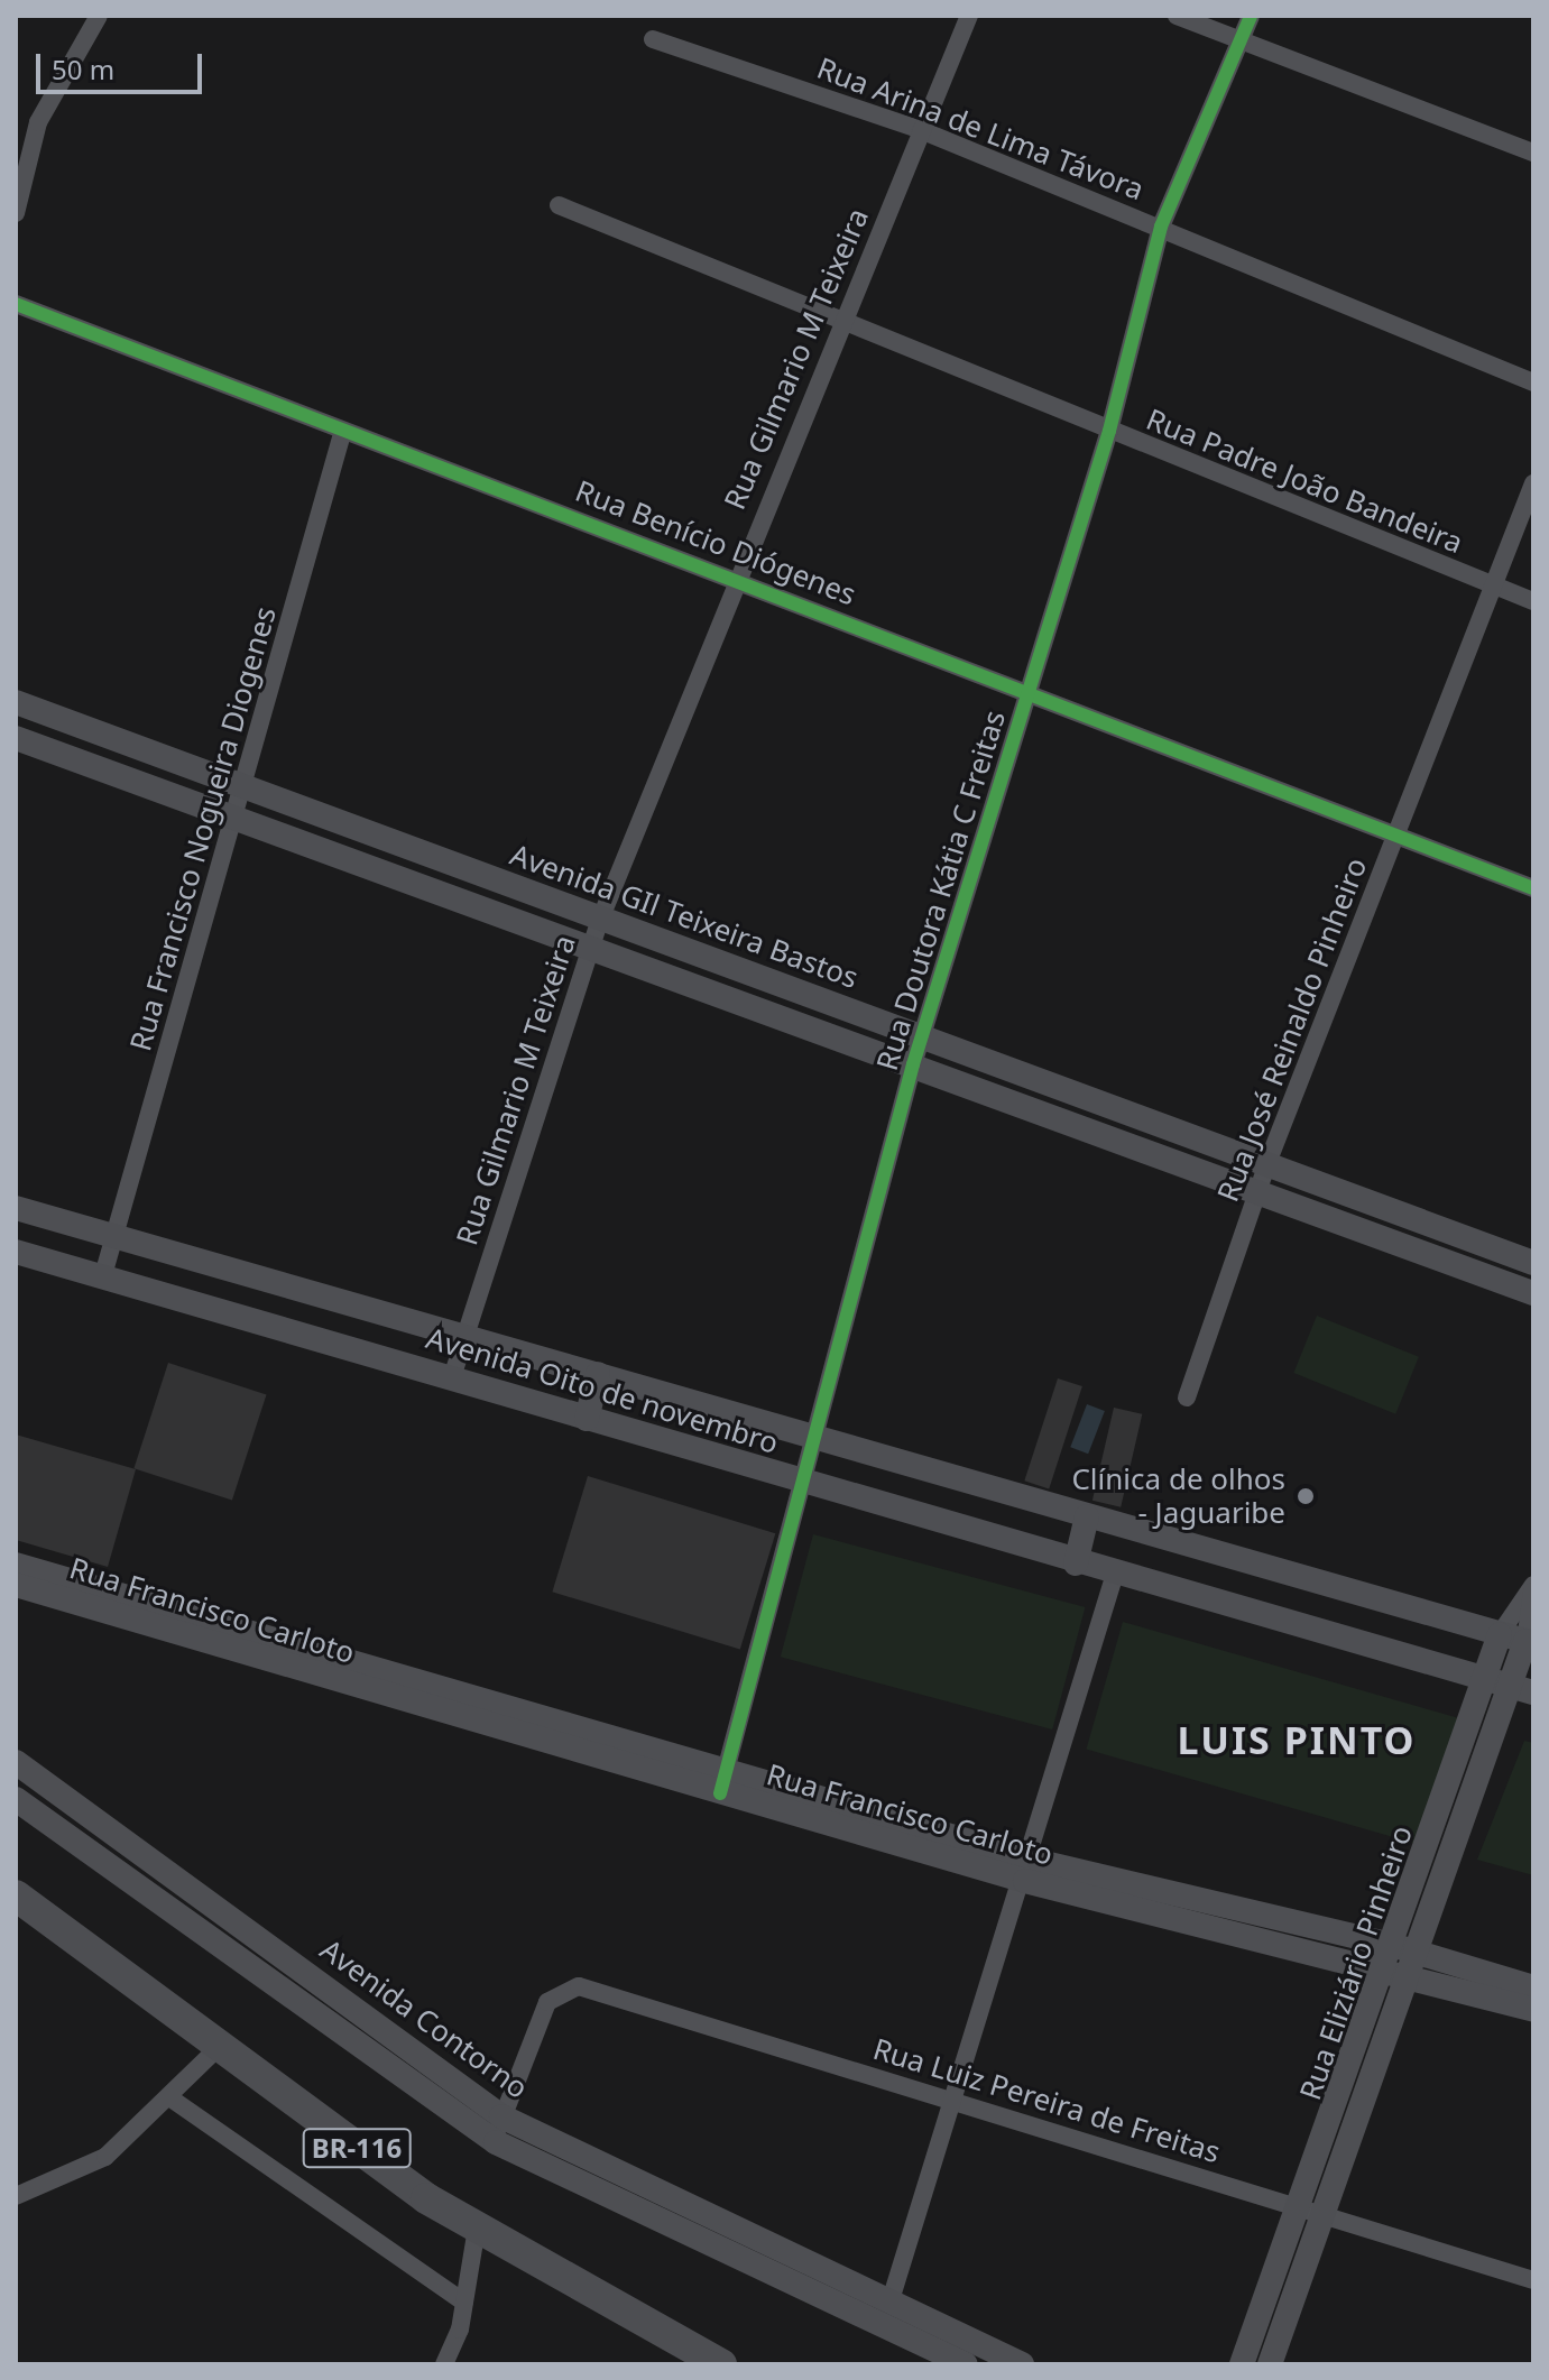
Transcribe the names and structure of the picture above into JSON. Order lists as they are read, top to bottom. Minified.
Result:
{"streets":{"highway":["BR-116"],"street":["Rua Arina de Lima Távora","Rua Gilmario M Teixeira","Rua Padre João Bandeira","Rua Benício Diógenes","Rua Francisco Nogueira Diogenes","Rua Doutora Kátia C Freitas","Avenida GIl Teixeira Bastos","Rua José Reinaldo Pinheiro","Avenida Oito de novembro","Rua Francisco Carloto","Rua Eliziário Pinheiro","Avenida Contorno","Rua Luiz Pereira de Freitas"]},"crossings":[["Rua Arina de Lima Távora","Rua Gilmario M Teixeira"],["Rua Arina de Lima Távora","Rua Doutora Kátia C Freitas"],["Rua Gilmario M Teixeira","Rua Padre João Bandeira"],["Rua Gilmario M Teixeira","Rua Benício Diógenes"],["Rua Gilmario M Teixeira","Avenida GIl Teixeira Bastos"],["Rua Gilmario M Teixeira","Avenida Oito de novembro"],["Rua Padre João Bandeira","Rua Doutora Kátia C Freitas"],["Rua Padre João Bandeira","Rua José Reinaldo Pinheiro"],["Rua Benício Diógenes","Rua Francisco Nogueira Diogenes"],["Rua Benício Diógenes","Rua Doutora Kátia C Freitas"],["Rua Benício Diógenes","Rua José Reinaldo Pinheiro"],["Rua Francisco Nogueira Diogenes","Avenida GIl Teixeira Bastos"],["Rua Francisco Nogueira Diogenes","Avenida Oito de novembro"],["Rua Doutora Kátia C Freitas","Avenida GIl Teixeira Bastos"],["Rua Doutora Kátia C Freitas","Avenida Oito de novembro"],["Rua Doutora Kátia C Freitas","Rua Francisco Carloto"],["Avenida GIl Teixeira Bastos","Rua José Reinaldo Pinheiro"],["Avenida Oito de novembro","Rua Eliziário Pinheiro"],["Rua Francisco Carloto","Rua Eliziário Pinheiro"],["Rua Eliziário Pinheiro","Rua Luiz Pereira de Freitas"],["Avenida Contorno","Rua Luiz Pereira de Freitas"]],"districts":["LUIS PINTO"],"places":["Clínica de olhos - Jaguaribe"],"scale_bar":"50 m"}
